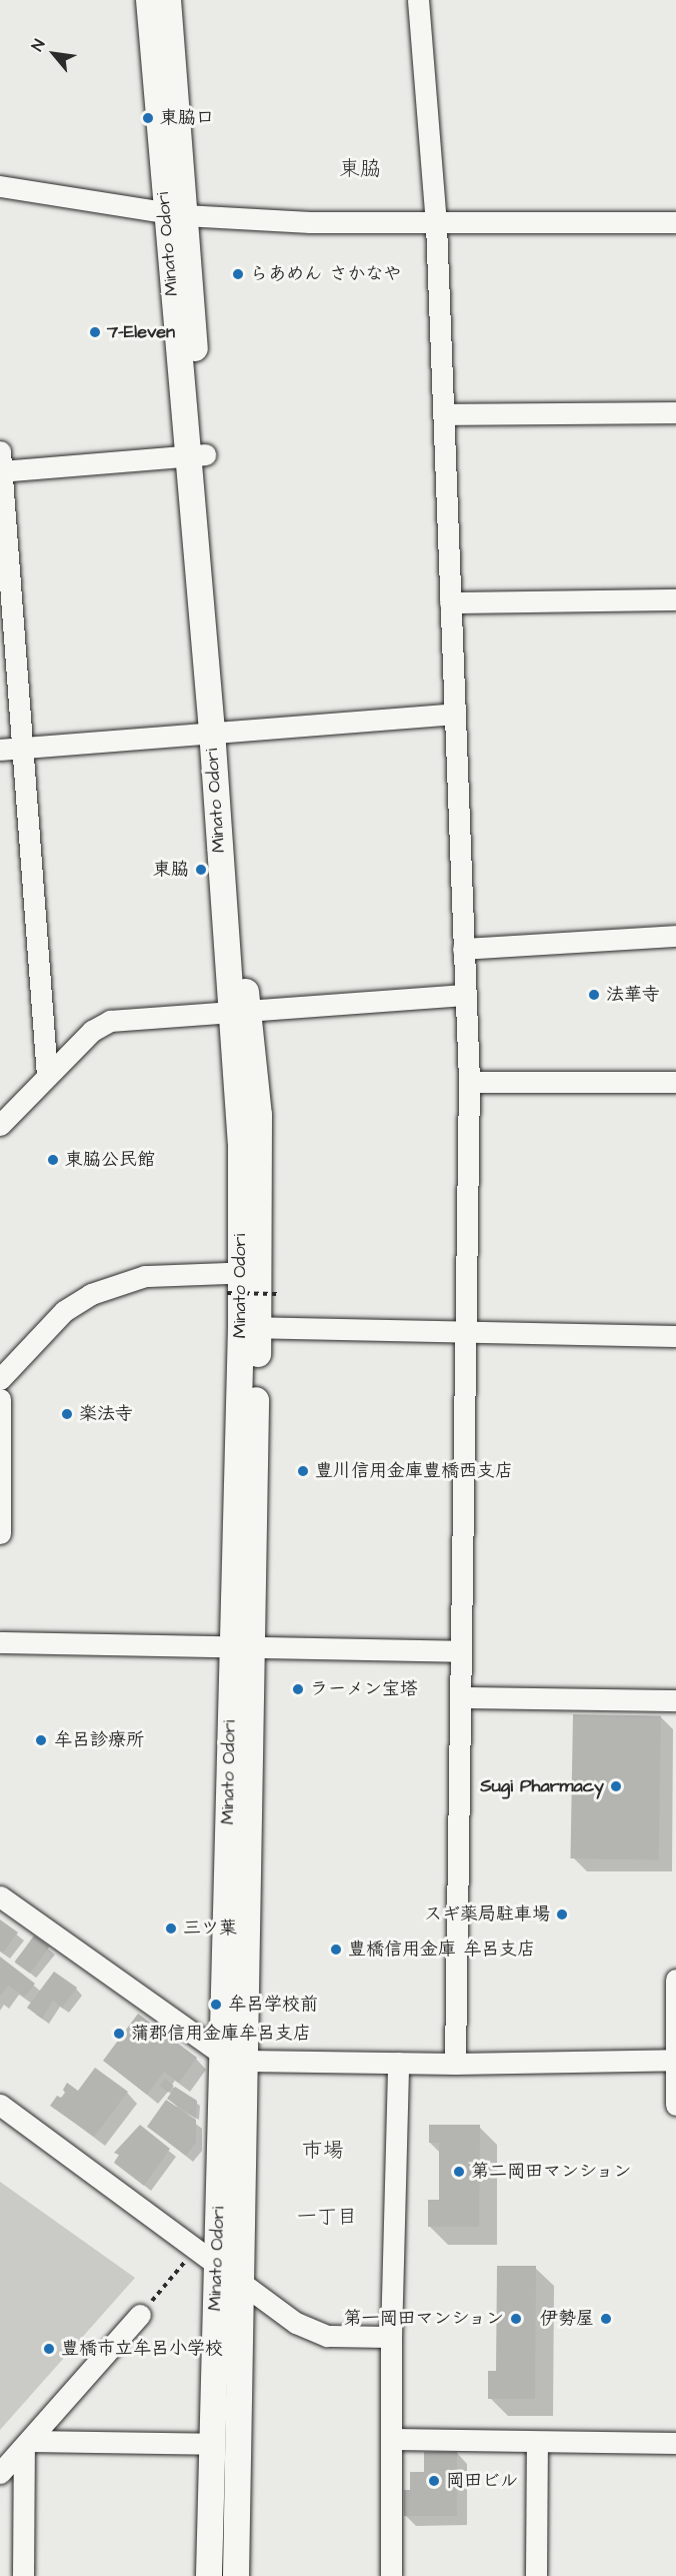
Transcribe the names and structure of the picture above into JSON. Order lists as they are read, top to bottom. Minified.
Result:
{"streets":{"main road":["Minato Odori"]},"districts":["東脇","市場","一丁目"],"places":["東脇口","らあめん さかなや","7-Eleven","東脇","法華寺","東脇公民館","楽法寺","豊川信用金庫豊橋西支店","ラーメン宝塔","牟呂診療所","Sugi Pharmacy","スギ薬局駐車場","三ツ葉","豊橋信用金庫 牟呂支店","牟呂学校前","蒲郡信用金庫牟呂支店","第二岡田マンション","第一岡田マンション","伊勢屋","豊橋市立牟呂小学校","岡田ビル"],"north":"top left"}
